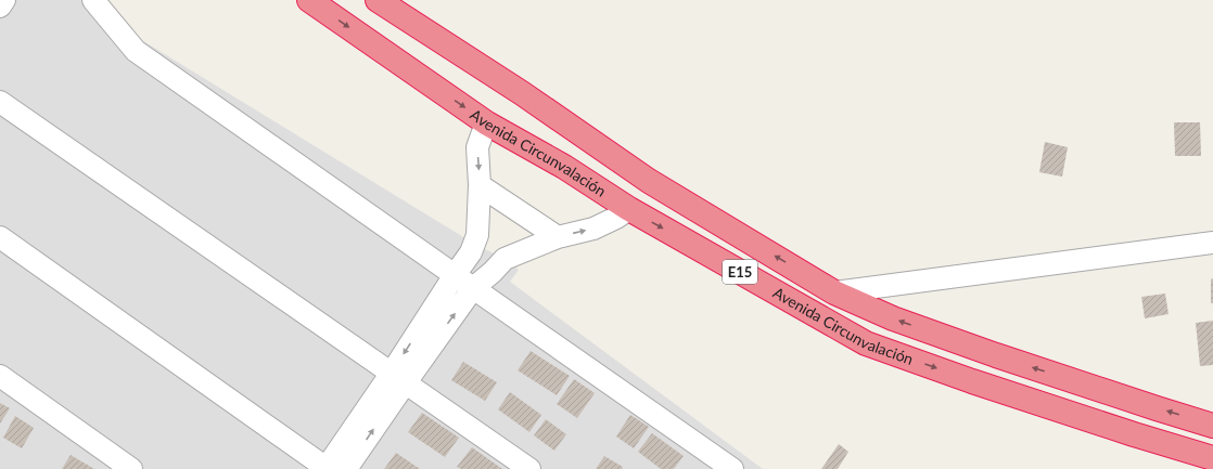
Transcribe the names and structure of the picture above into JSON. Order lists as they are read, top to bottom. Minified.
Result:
{"streets":{"highway":["Avenida Circunvalación","E15"]}}
